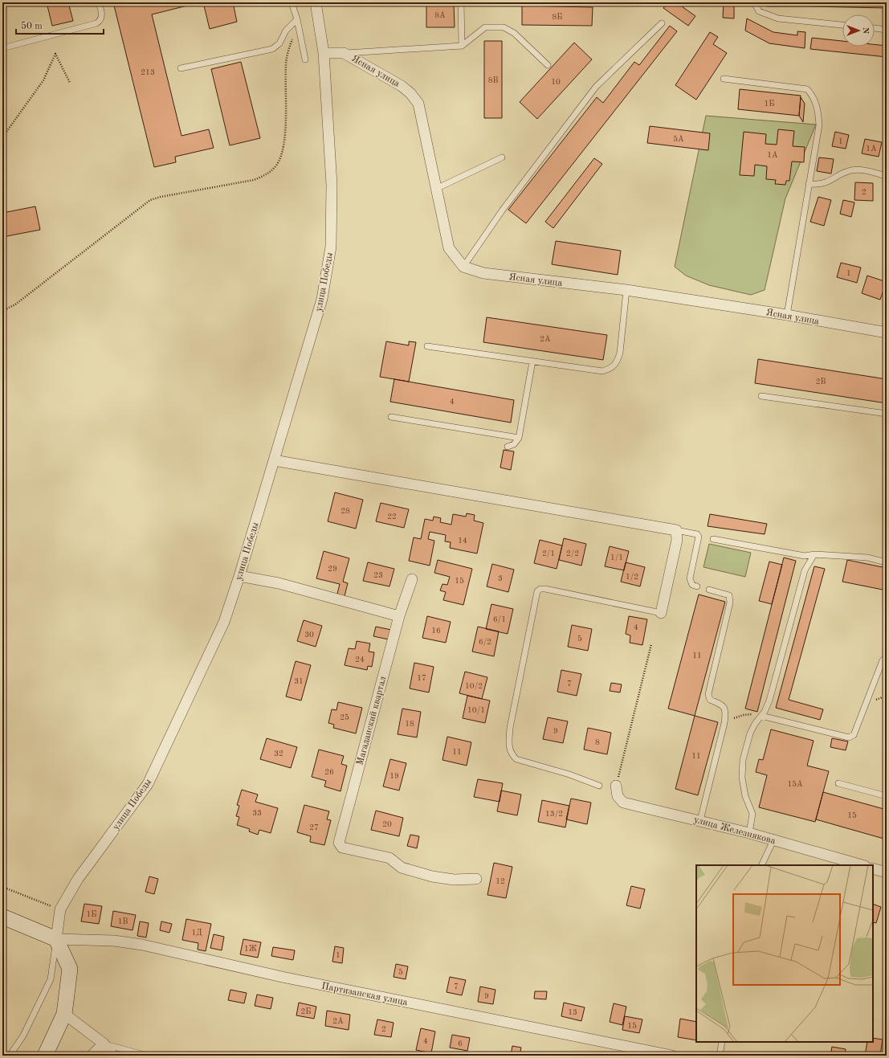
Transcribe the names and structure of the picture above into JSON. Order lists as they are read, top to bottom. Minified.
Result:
{"streets":{"street":["Ясная улица","улица Победы","Магаданский квартал","улица Железнякова","Партизанская улица"]},"crossings":[["Ясная улица","улица Победы"],["улица Победы","Партизанская улица"]],"house_numbers":["8А","8Б","213","8В","10","1Б","5А","1","1А","1А","2","1","2А","2В","4","28","22","14","2/1","2/2","1/1","29","23","1/2","3","15","6/1","4","16","30","5","6/2","11","24","17","31","7","10/2","10/1","25","18","9","8","11","32","11","26","19","15А","33","13/2","15","20","27","12","1Б","1В","1Д","1Ж","1","5","7","9","2Б","13","2А","15","2","4","6"],"scale_bar":"50 m","north":"right"}
